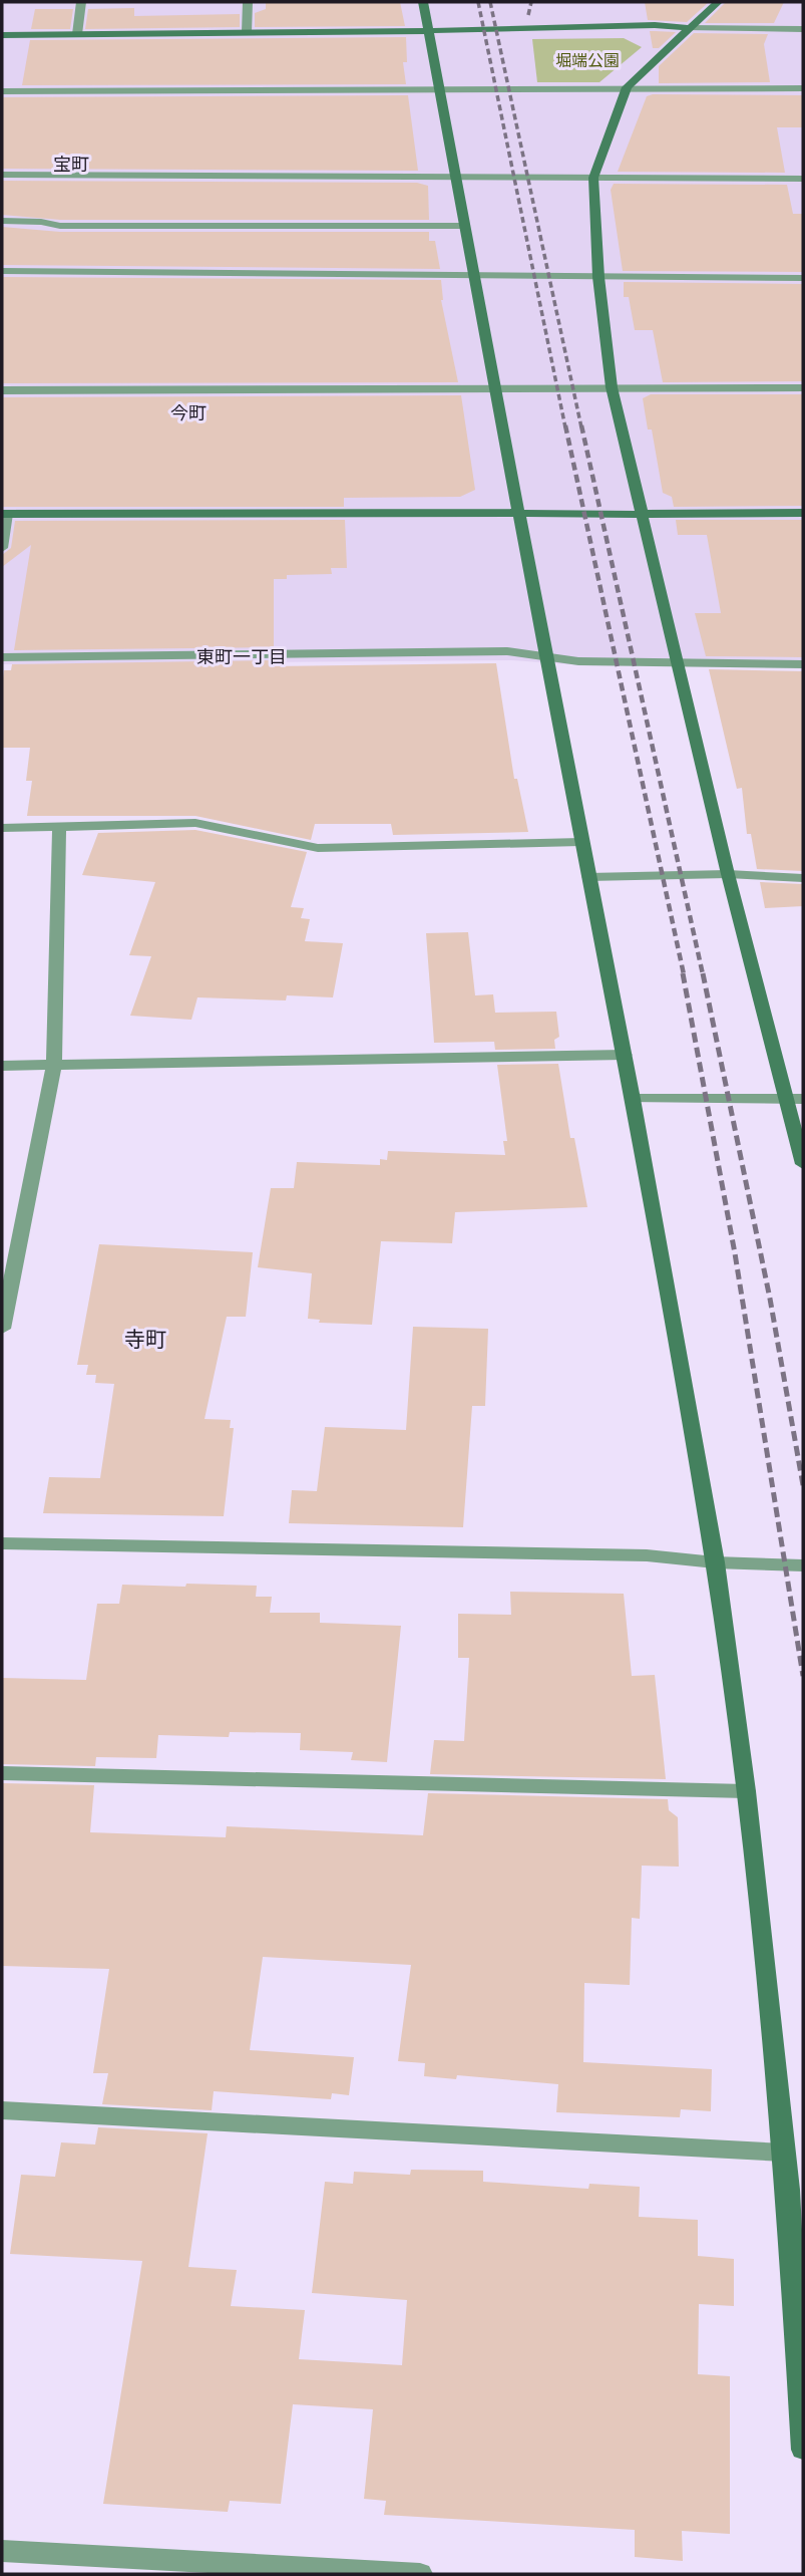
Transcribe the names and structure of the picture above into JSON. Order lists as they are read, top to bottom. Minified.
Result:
{"districts":["宝町","今町","東町一丁目","寺町"],"parks":["堀端公園"]}
